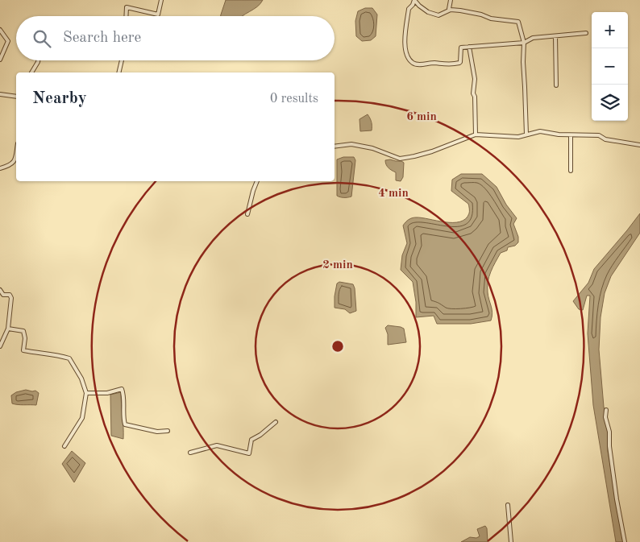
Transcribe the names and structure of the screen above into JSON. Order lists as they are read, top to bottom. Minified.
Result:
{"page":{"map_buttons":["+","−"],"search":"Search here","heading":["Nearby","0 results"]},"rings":["6 min","4 min","2 min"]}
